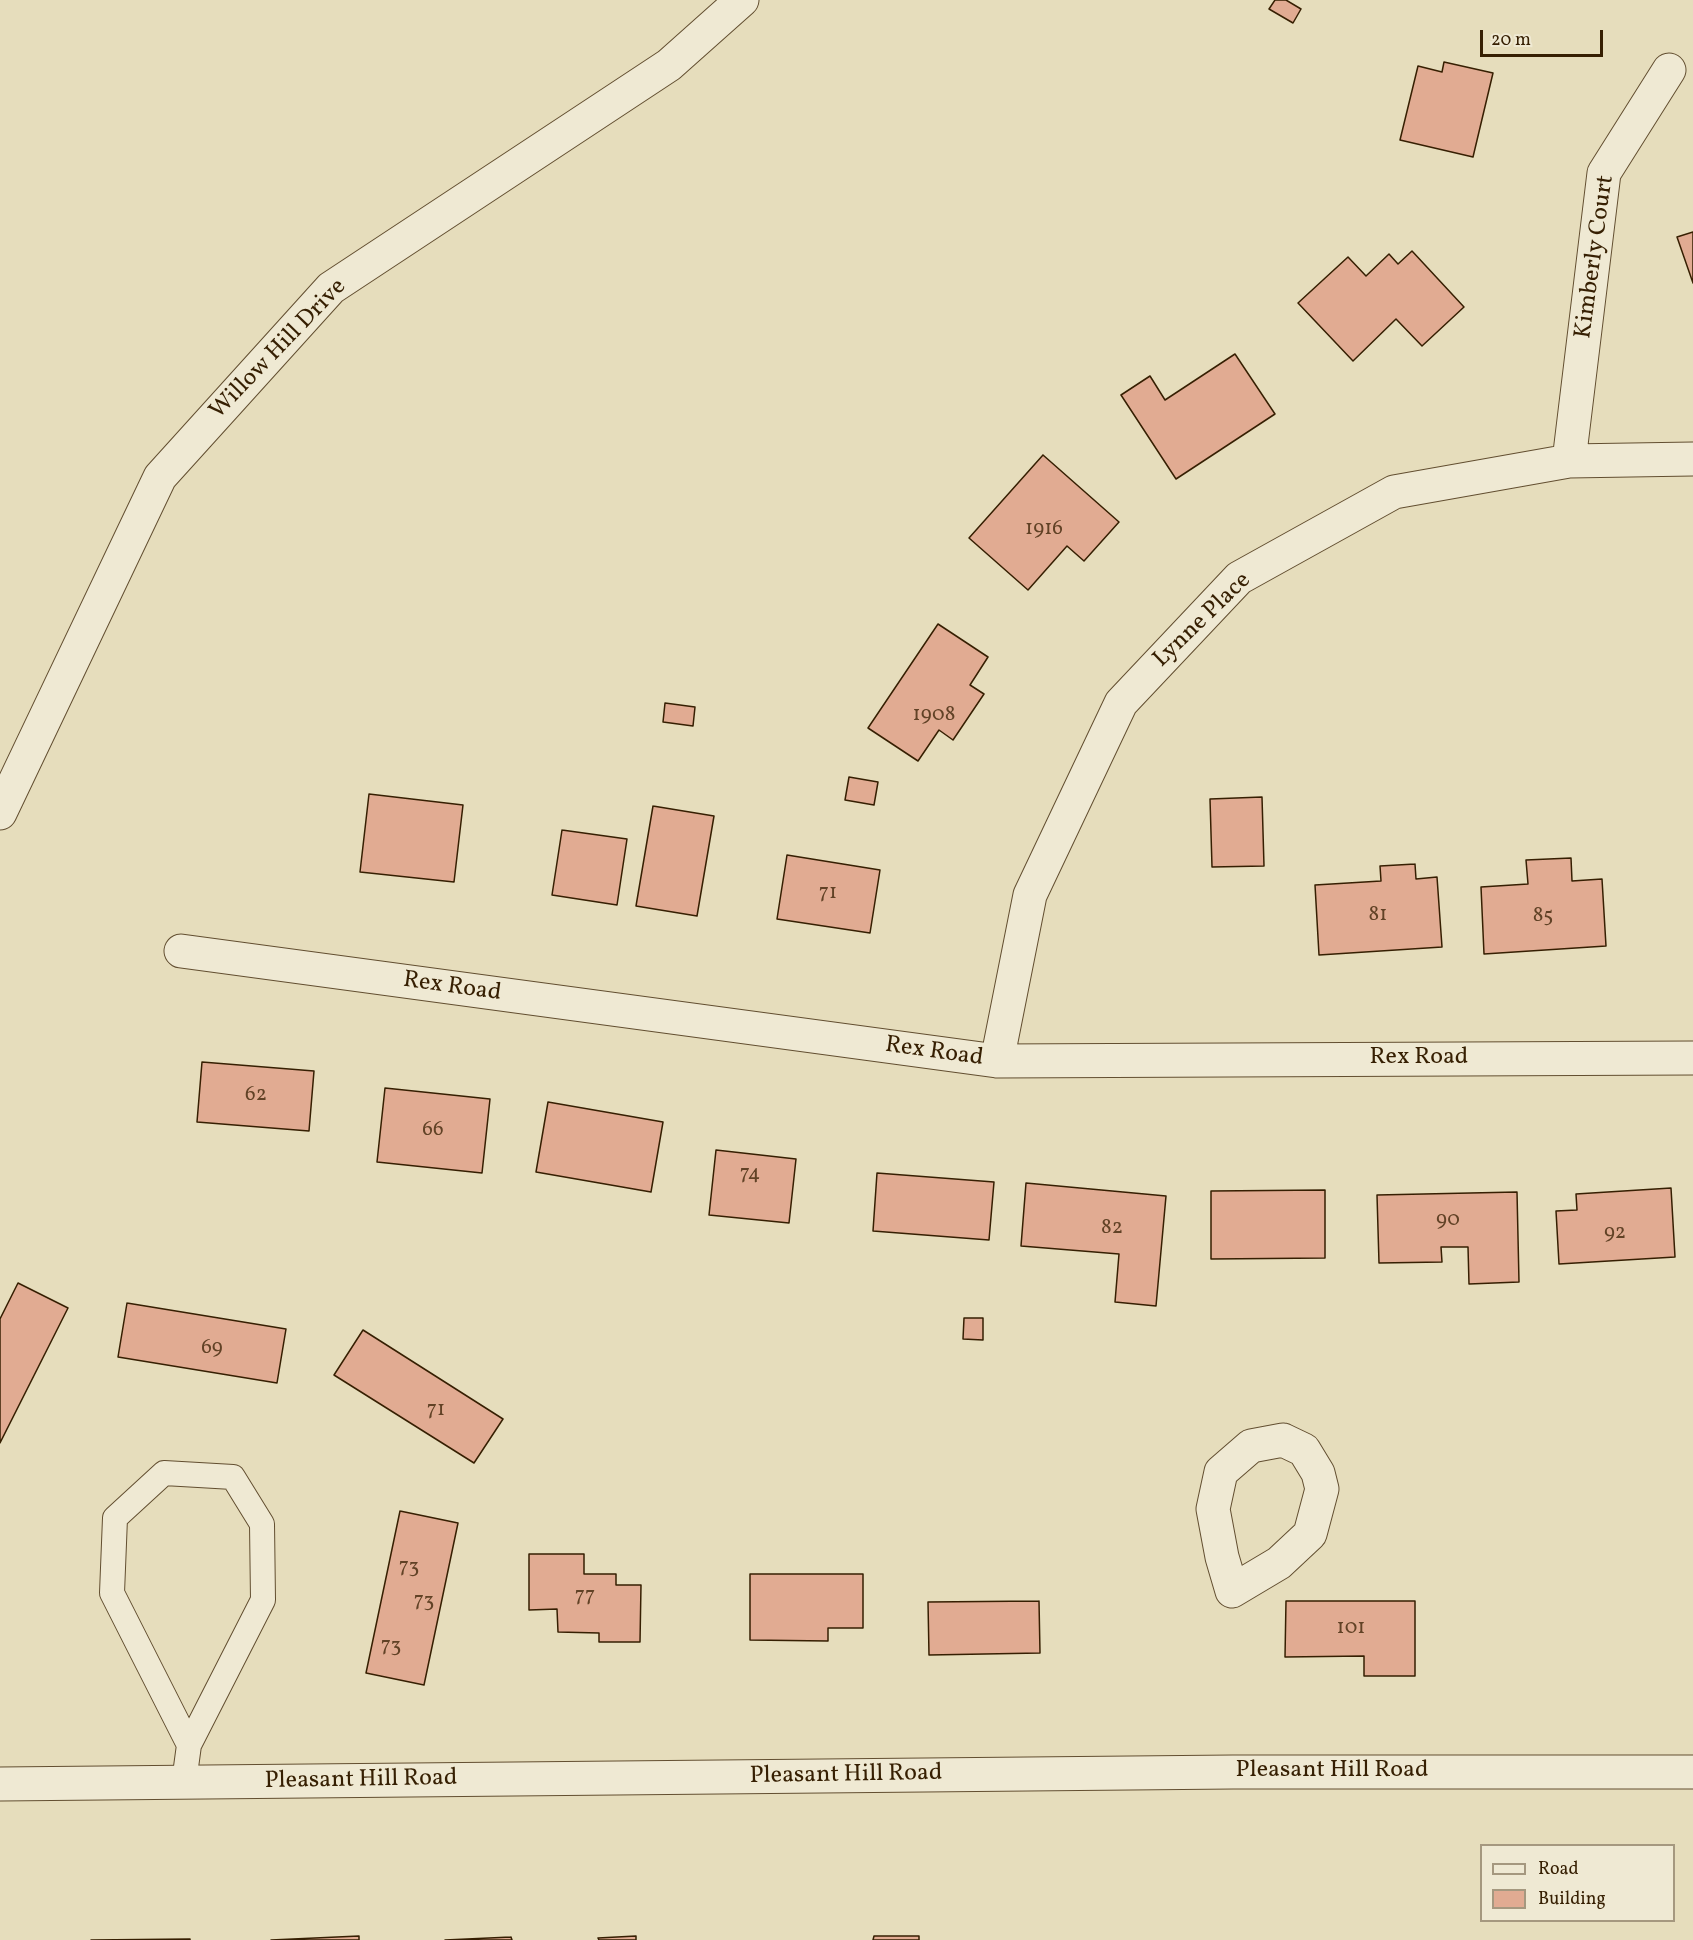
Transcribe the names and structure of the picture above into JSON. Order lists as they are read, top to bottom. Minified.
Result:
{"streets":{"street":["Kimberly Court","Willow Hill Drive","Lynne Place","Rex Road","Pleasant Hill Road"]},"crossings":[["Kimberly Court","Lynne Place"],["Lynne Place","Rex Road"]],"house_numbers":["1916","1908","71","81","85","62","66","74","90","82","92","69","71","73","77","73","101","73"],"legend":["Road","Building"],"scale_bar":"20 m"}
